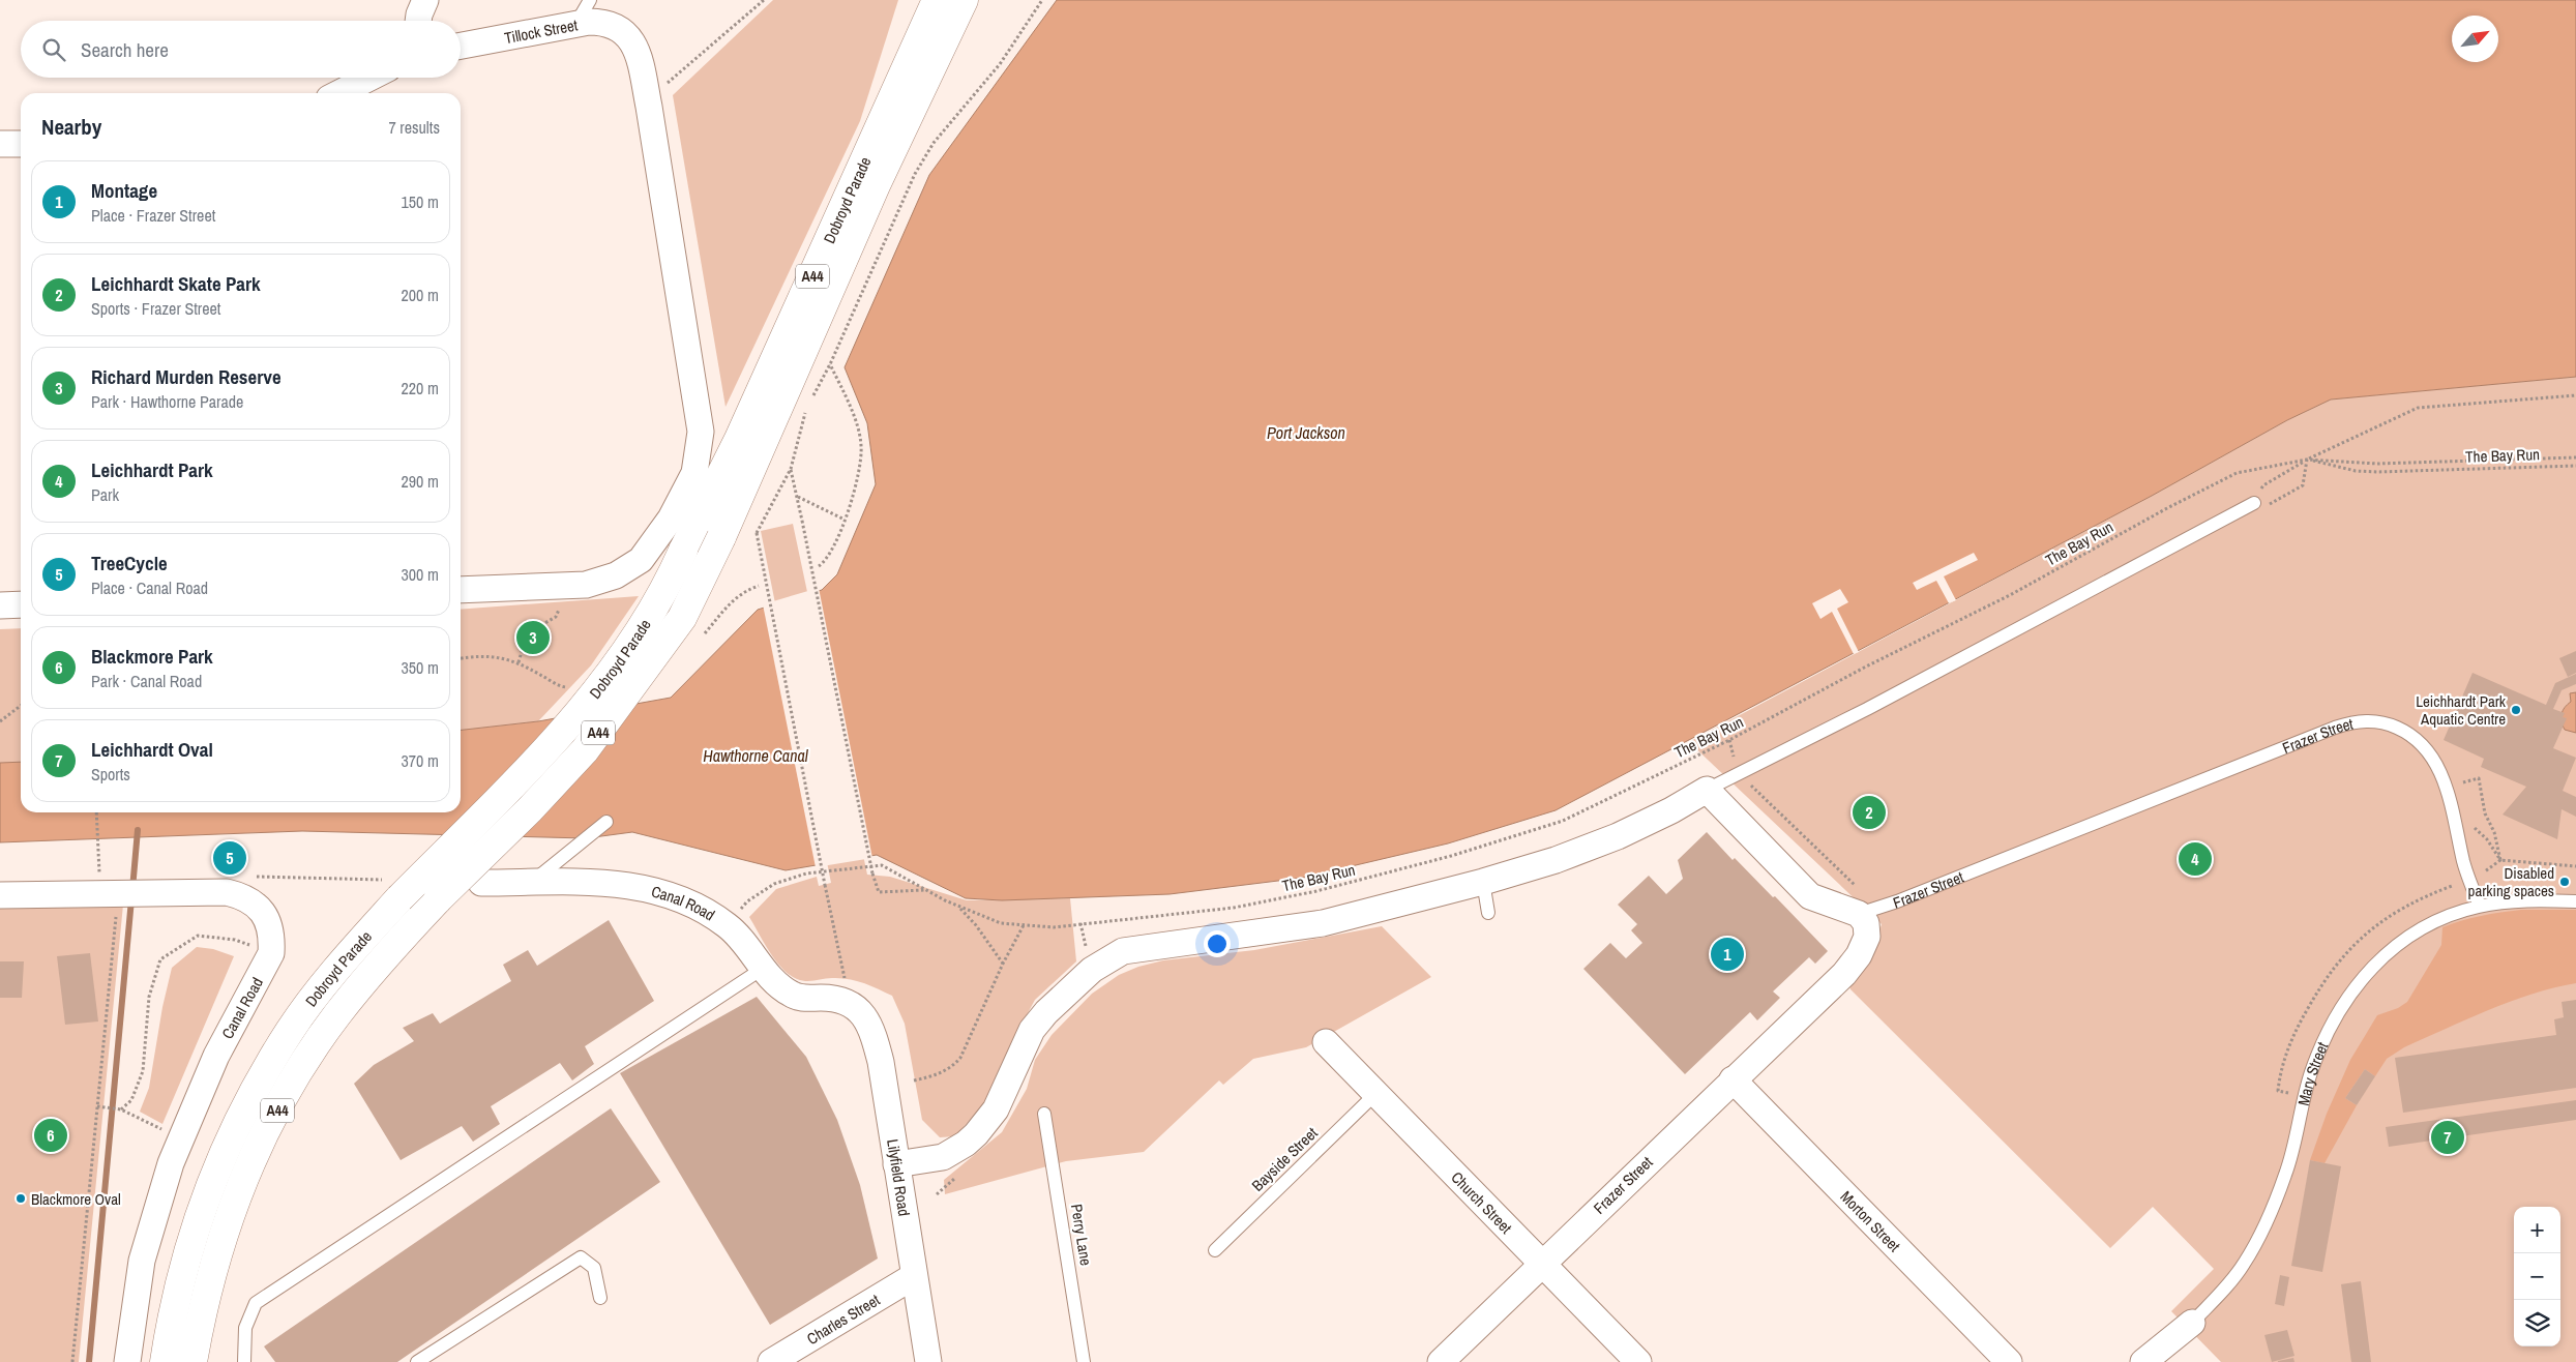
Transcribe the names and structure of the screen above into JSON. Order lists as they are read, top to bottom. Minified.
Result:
{"streets":{"highway":["Dobroyd Parade","A44"],"street":["Tillock Street","Frazer Street","Canal Road","Mary Street","Lilyfield Road","Church Street","Morton Street","Charles Street"],"lane":["Bayside Street","Perry Lane"],"path":["The Bay Run"]},"crossings":[["Frazer Street","Mary Street"],["Frazer Street","Church Street"],["Frazer Street","Morton Street"],["Canal Road","Lilyfield Road"],["Bayside Street","Church Street"],["Lilyfield Road","Charles Street"]],"water":["Port Jackson","Hawthorne Canal"],"places":["Leichhardt Park Aquatic Centre","Disabled parking spaces","Blackmore Oval"],"north":"top right","page":{"search":"Search here","heading":["Nearby","7 results"],"list":[{"mark":"1","name":"Montage","note":"Place · Frazer Street","value":"150 m"},{"mark":"2","name":"Leichhardt Skate Park","note":"Sports · Frazer Street","value":"200 m"},{"mark":"3","name":"Richard Murden Reserve","note":"Park · Hawthorne Parade","value":"220 m"},{"mark":"4","name":"Leichhardt Park","note":"Park","value":"290 m"},{"mark":"5","name":"TreeCycle","note":"Place · Canal Road","value":"300 m"},{"mark":"6","name":"Blackmore Park","note":"Park · Canal Road","value":"350 m"},{"mark":"7","name":"Leichhardt Oval","note":"Sports","value":"370 m"}],"pins":["3","2","5","4","1","6","7"],"map_buttons":["+","−"]}}
